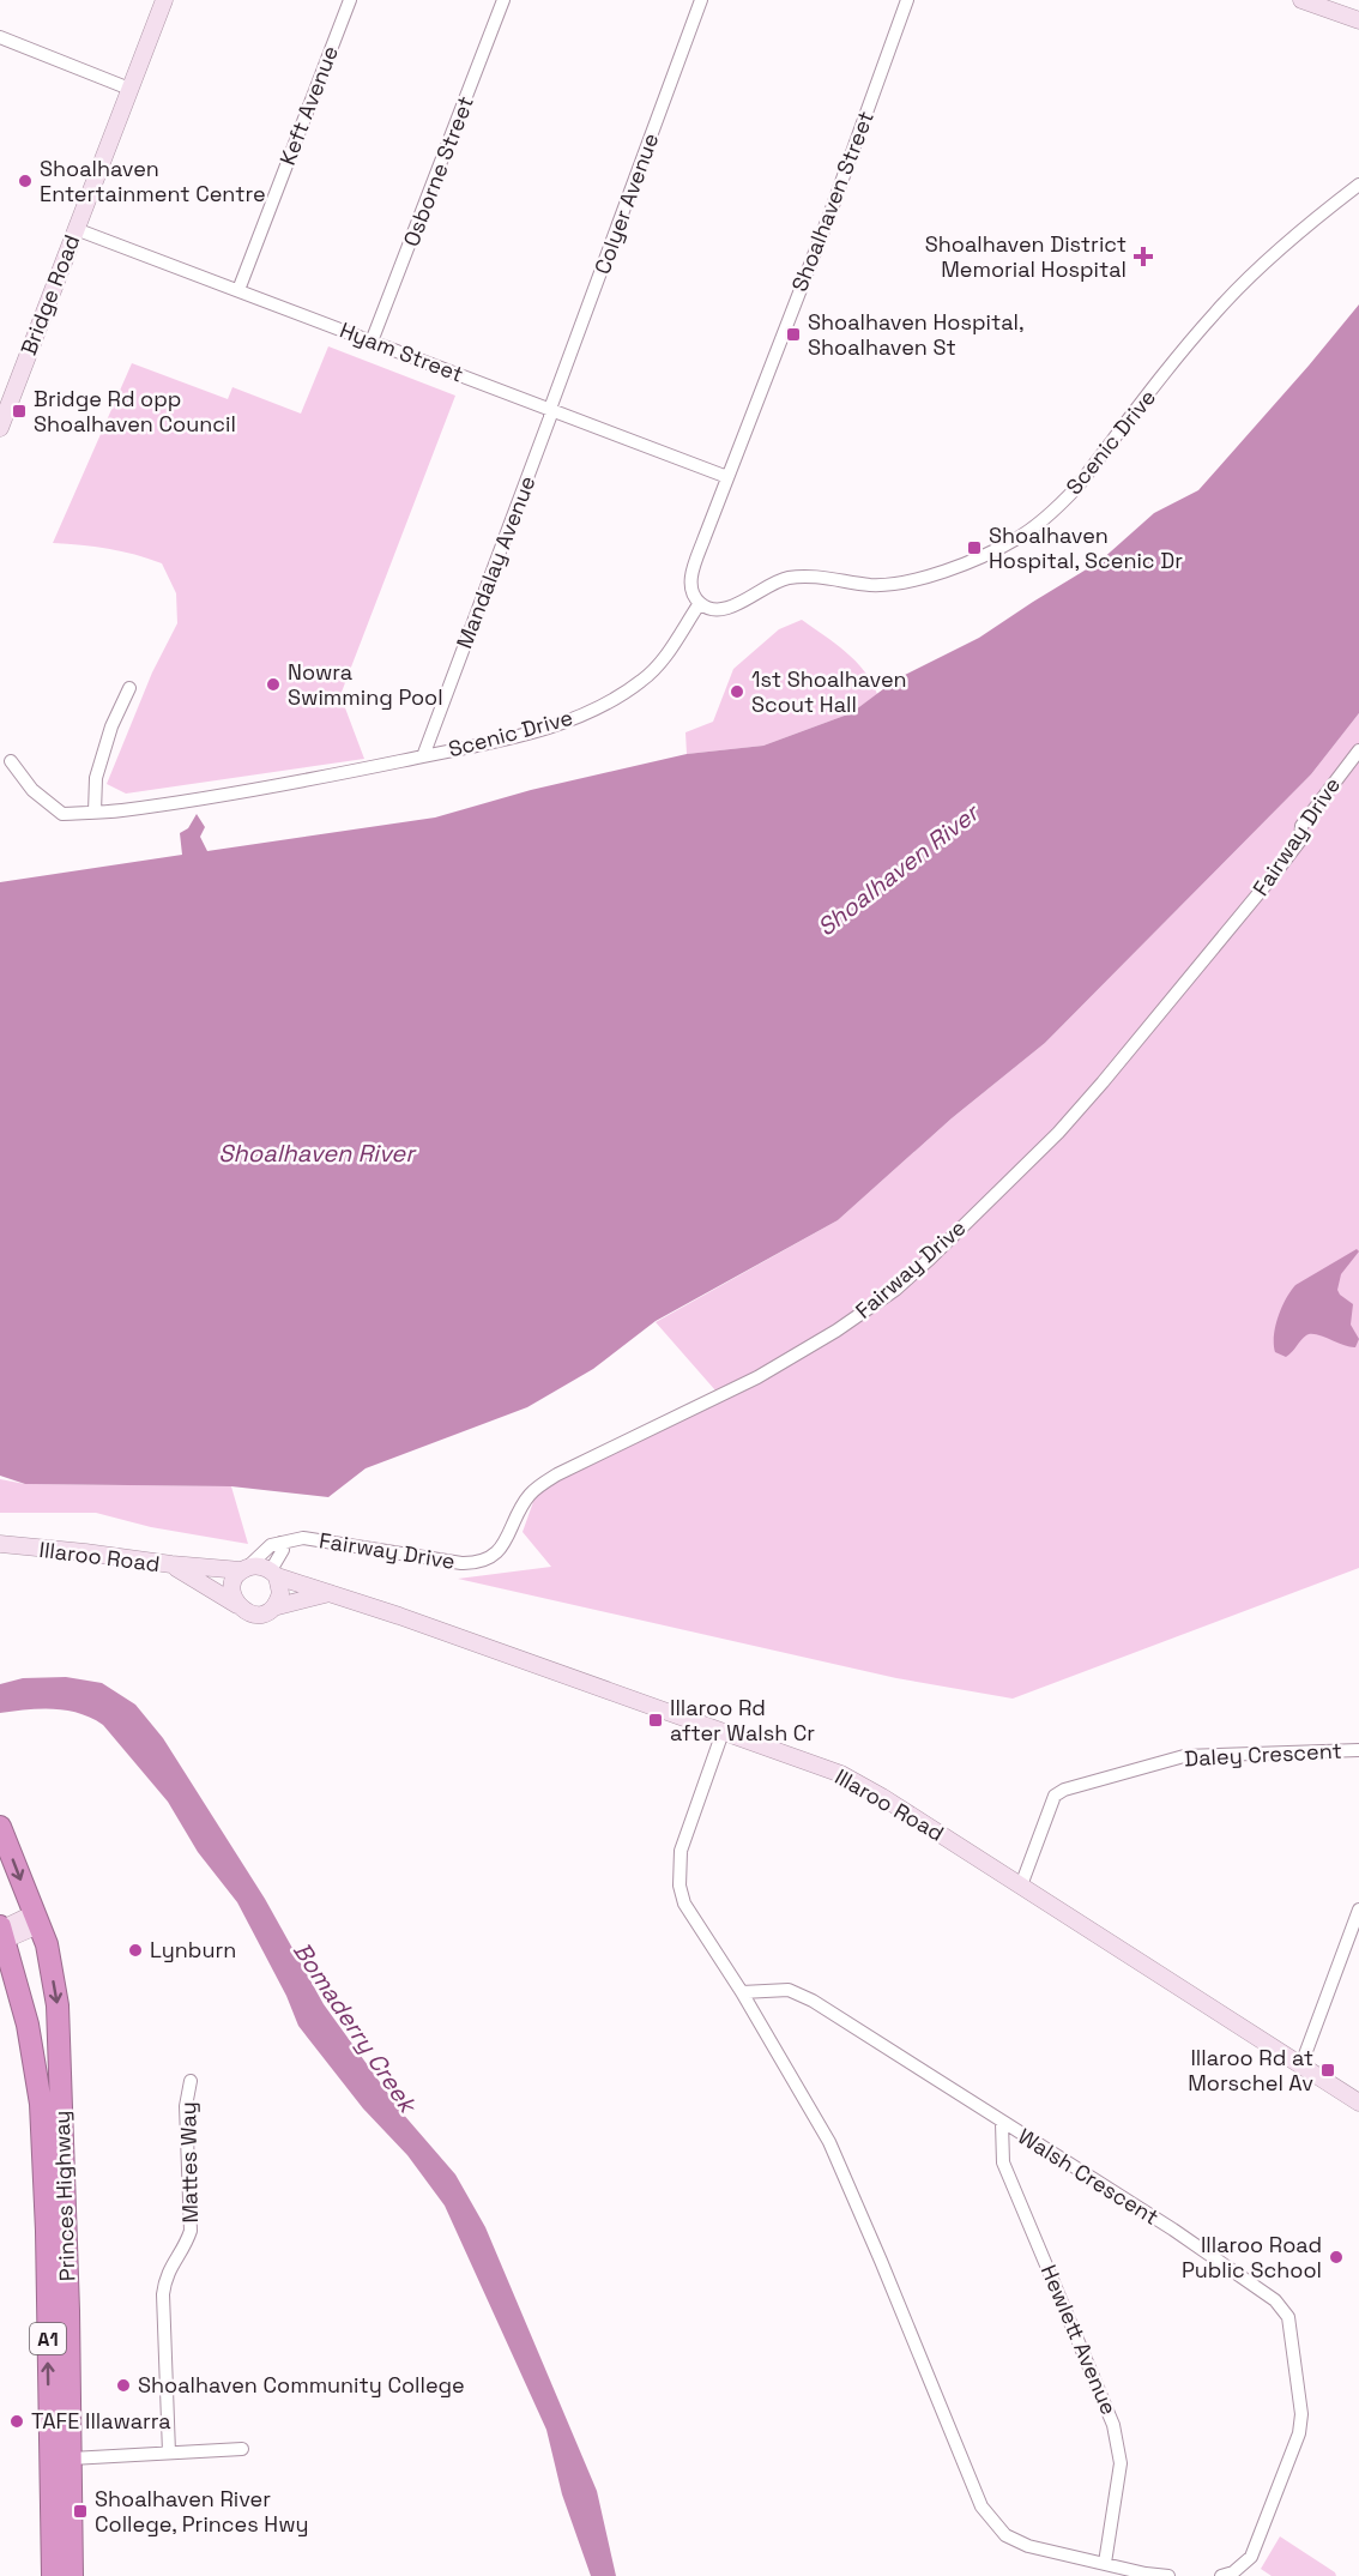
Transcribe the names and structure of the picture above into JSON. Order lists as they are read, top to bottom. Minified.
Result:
{"streets":{"highway":["Princes Highway","A1"],"main road":["Bridge Road","Illaroo Road"],"street":["Keft Avenue","Osborne Street","Shoalhaven Street","Colyer Avenue","Hyam Street","Scenic Drive","Mandalay Avenue","Fairway Drive","Daley Crescent","Mattes Way","Walsh Crescent","Hewlett Avenue"]},"crossings":[["Keft Avenue","Hyam Street"],["Osborne Street","Hyam Street"],["Shoalhaven Street","Hyam Street"],["Shoalhaven Street","Scenic Drive"],["Colyer Avenue","Hyam Street"],["Colyer Avenue","Mandalay Avenue"],["Bridge Road","Hyam Street"],["Hyam Street","Mandalay Avenue"],["Scenic Drive","Mandalay Avenue"],["Illaroo Road","Daley Crescent"],["Walsh Crescent","Hewlett Avenue"]],"water":["Shoalhaven River","Bomaderry Creek"],"places":{"other":["Shoalhaven Entertainment Centre","Nowra Swimming Pool","1st Shoalhaven Scout Hall","Lynburn","Illaroo Road Public School","Shoalhaven Community College","TAFE Illawarra"],"health":["Shoalhaven District Memorial Hospital"],"transit":["Shoalhaven Hospital, Shoalhaven St","Bridge Rd opp Shoalhaven Council","Shoalhaven Hospital, Scenic Dr","Illaroo Rd after Walsh Cr","Illaroo Rd at Morschel Av","Shoalhaven River College, Princes Hwy"]}}
